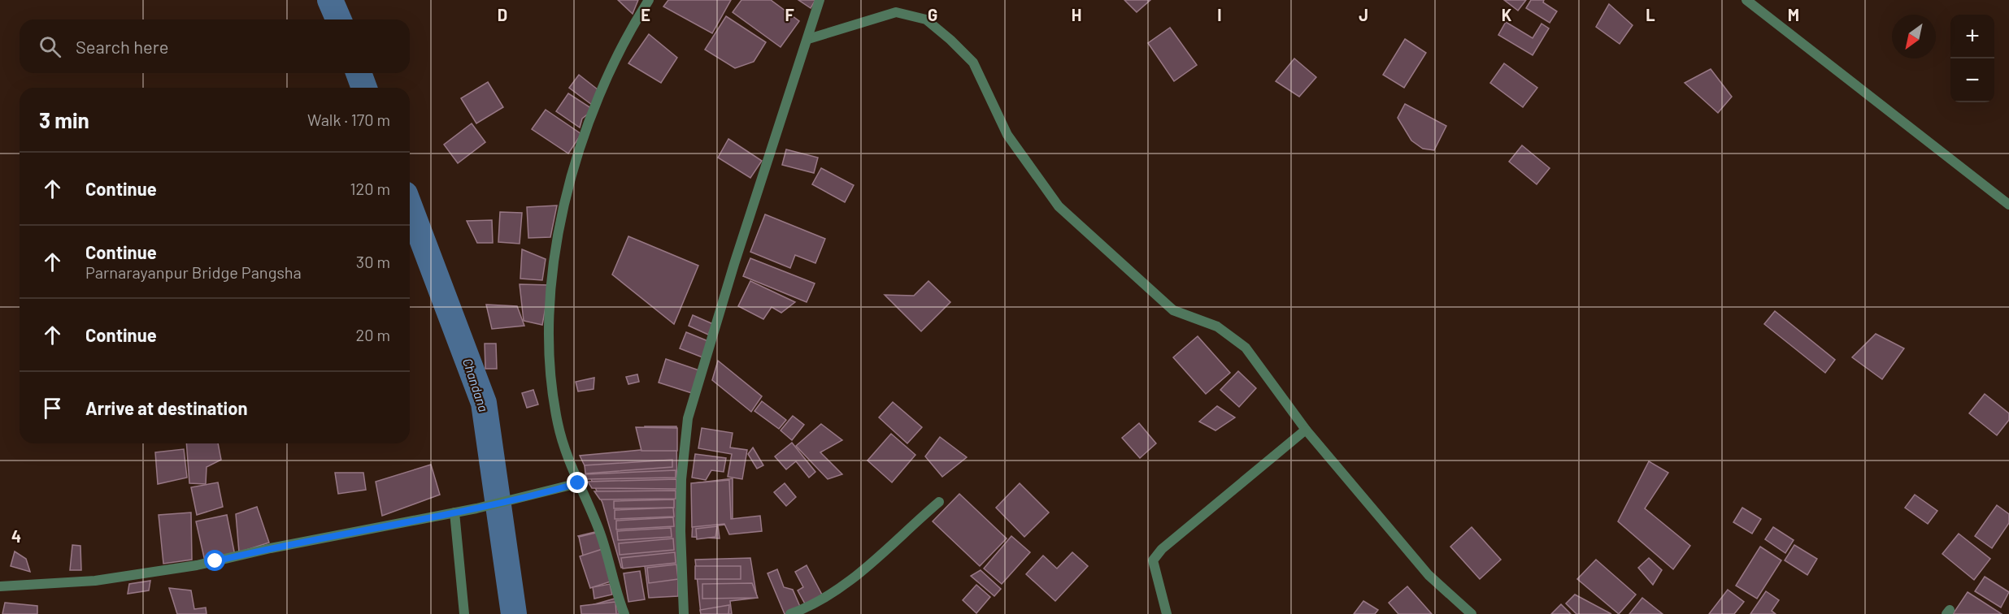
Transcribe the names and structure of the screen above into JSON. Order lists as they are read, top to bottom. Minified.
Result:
{"water":["Chandana"],"north":"bottom left","page":{"map_buttons":["+","−"],"search":"Search here","heading":["3 min","Walk · 170 m"],"list":[["Continue","120 m"],["Continue","Parnarayanpur Bridge Pangsha","30 m"],["Continue","20 m"],"Arrive at destination"]},"grid":{"columns":["D","E","F","G","H","I","J","K","L","M"],"rows":["4"]}}
